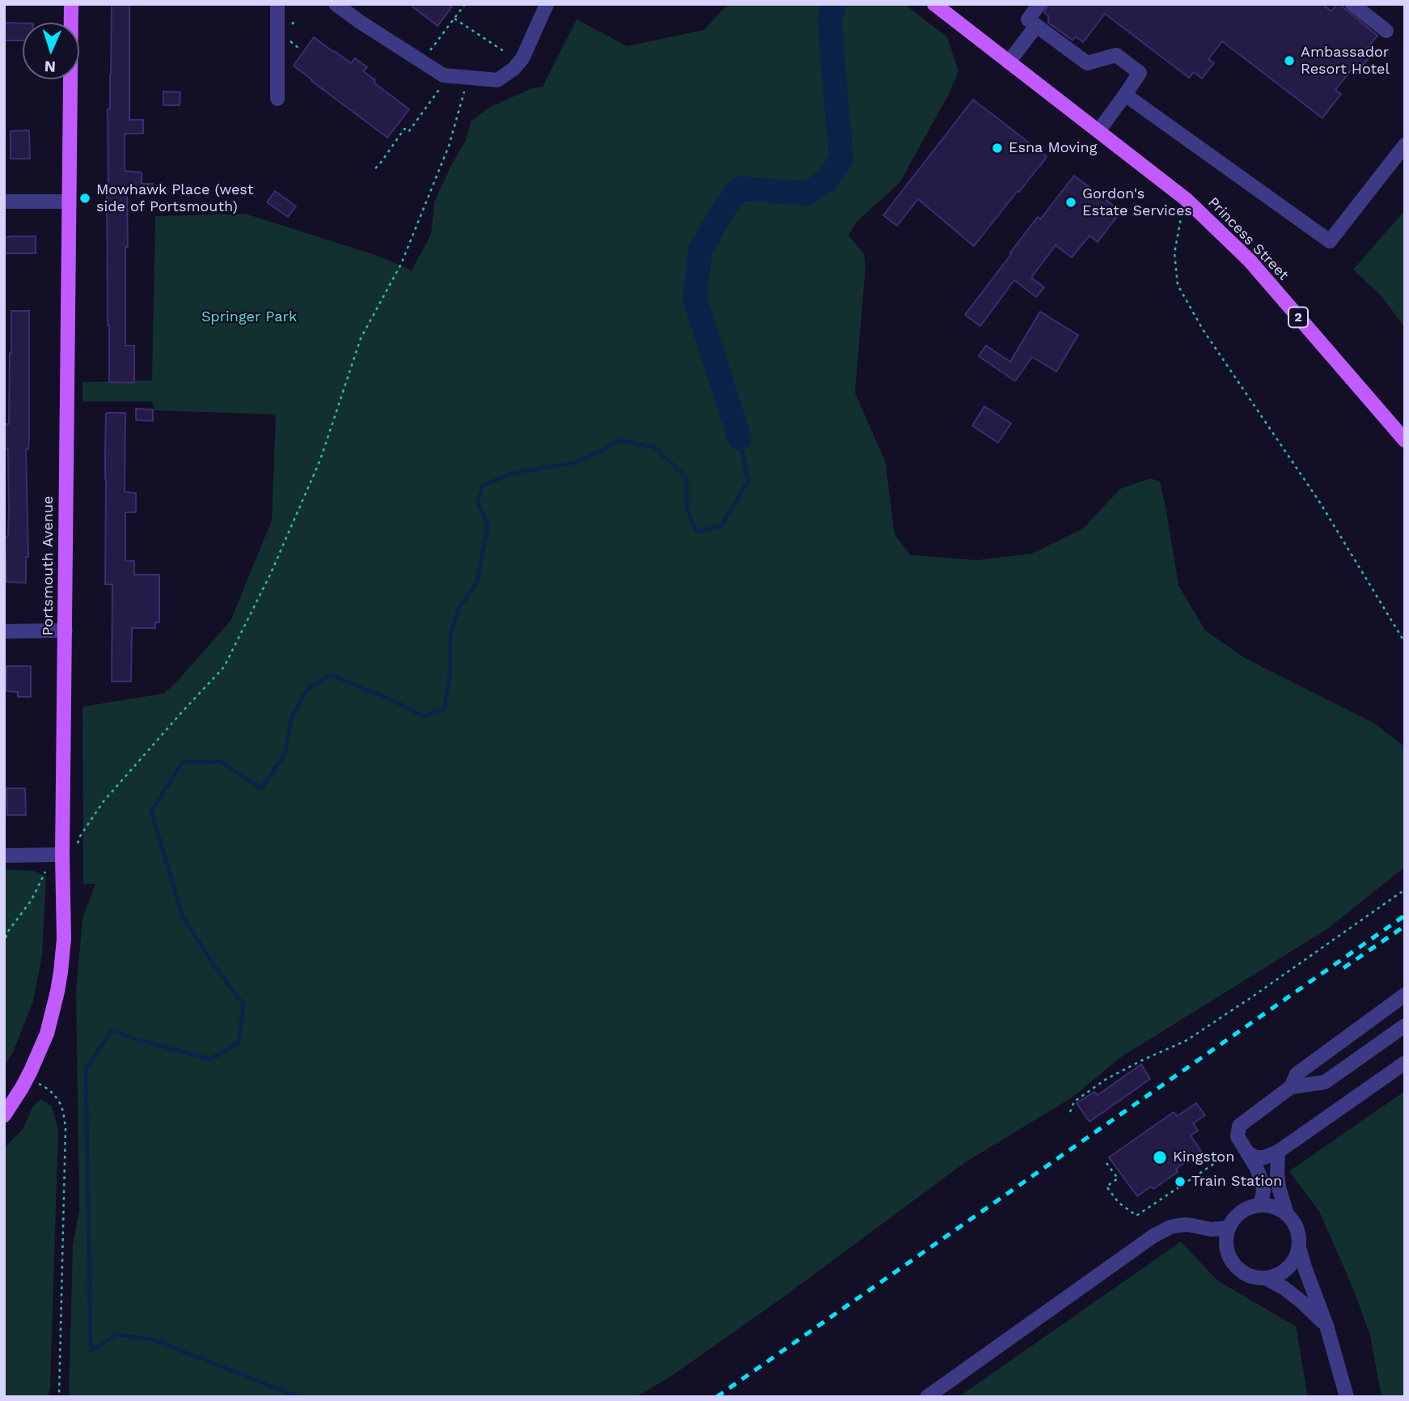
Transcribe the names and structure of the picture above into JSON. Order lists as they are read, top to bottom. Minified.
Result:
{"streets":{"main road":["Princess Street","2","Portsmouth Avenue"]},"parks":["Springer Park"],"places":["Ambassador Resort Hotel","Esna Moving","Mowhawk Place (west side of Portsmouth)","Gordon's Estate Services","Kingston","Train Station"],"north":"bottom"}
